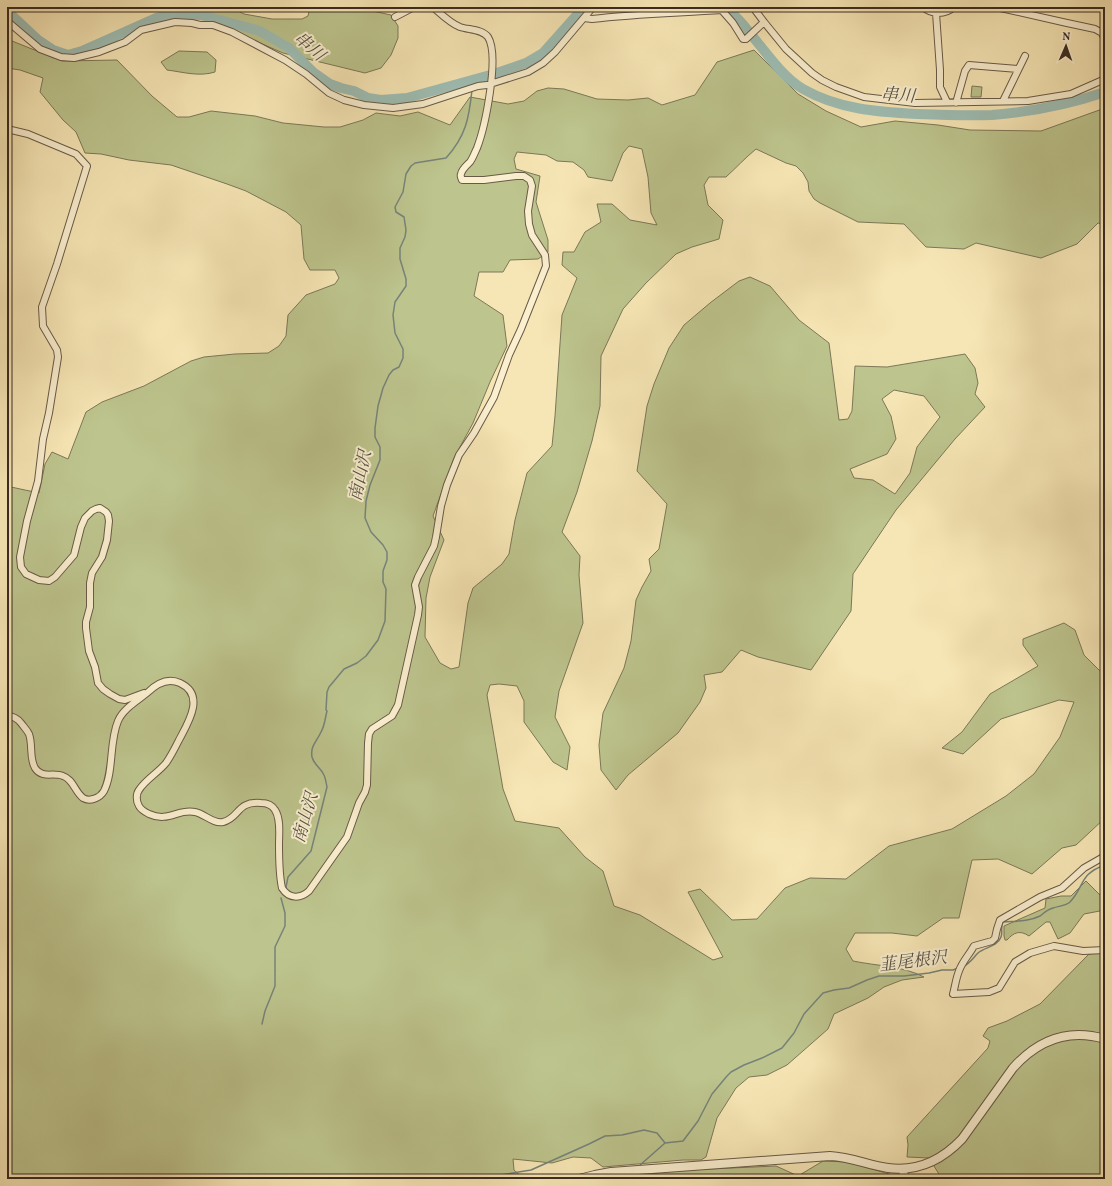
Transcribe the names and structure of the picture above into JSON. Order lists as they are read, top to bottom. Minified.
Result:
{"water":["串川","南山沢","韮尾根沢"],"north":"top"}
